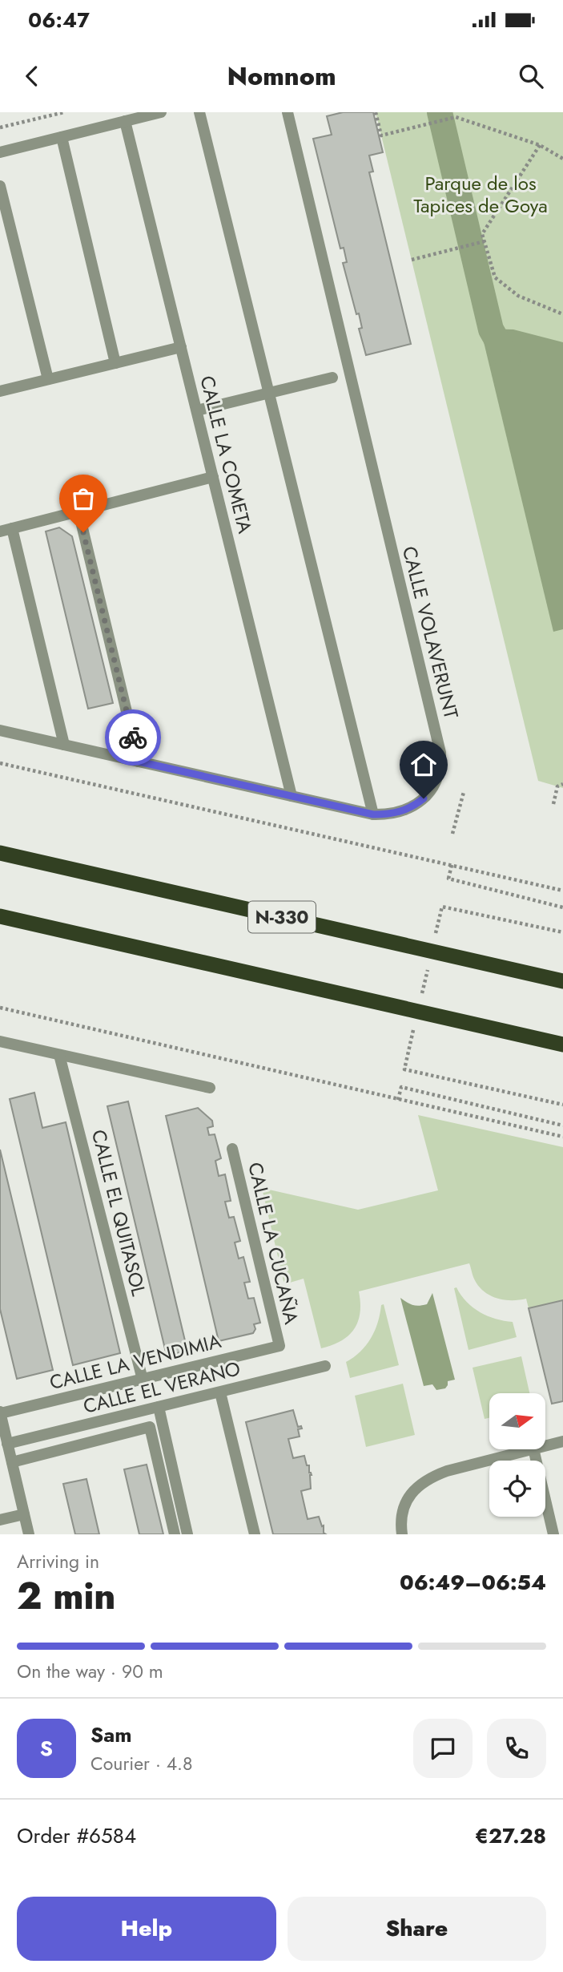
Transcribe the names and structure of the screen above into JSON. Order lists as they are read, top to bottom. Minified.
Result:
{"streets":{"highway":["N-330"],"street":["CALLE LA COMETA","CALLE VOLAVERUNT","CALLE EL QUITASOL","CALLE LA CUCAÑA","CALLE LA VENDIMIA","CALLE EL VERANO"]},"crossings":[["CALLE LA COMETA","CALLE VOLAVERUNT"],["CALLE EL QUITASOL","CALLE LA VENDIMIA"],["CALLE LA CUCAÑA","CALLE LA VENDIMIA"]],"parks":["Parque de los Tapices de Goya"],"north":"right","page":{"status":"06:47","header":"Nomnom","heading":["2 min","Arriving in","06:49–06:54"],"panel":["Sam","Courier · 4.8","Order #6584","€27.28"],"bar":"On the way · 90 m","round":"S","buttons":["Help","Share"]}}
